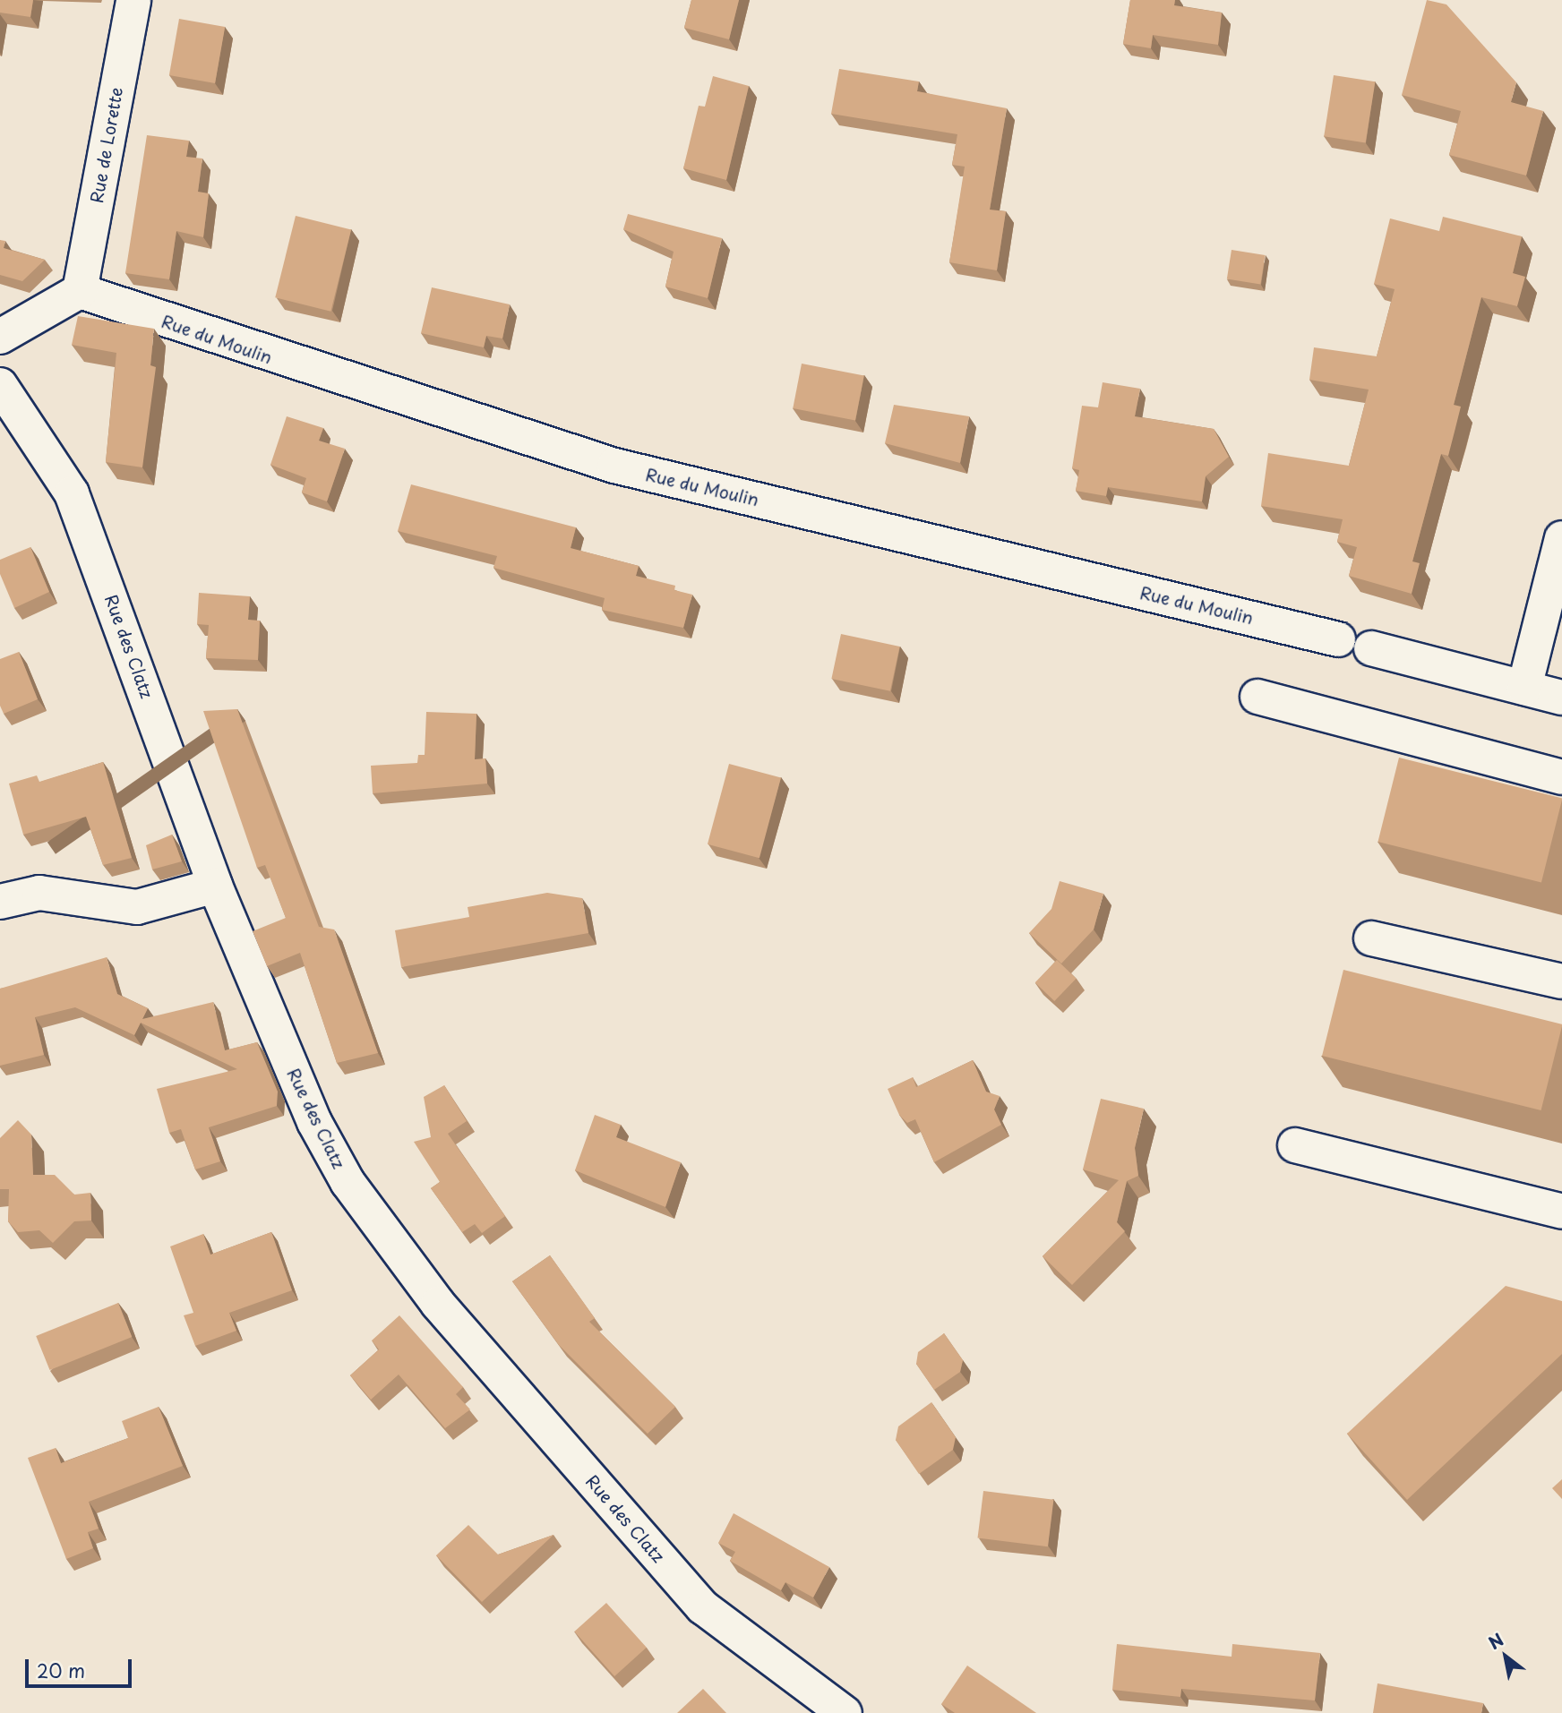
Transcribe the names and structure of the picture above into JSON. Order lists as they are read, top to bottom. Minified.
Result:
{"streets":{"street":["Rue de Lorette","Rue du Moulin","Rue des Clatz"]},"crossings":[["Rue de Lorette","Rue du Moulin"]],"scale_bar":"20 m","north":"top left"}
